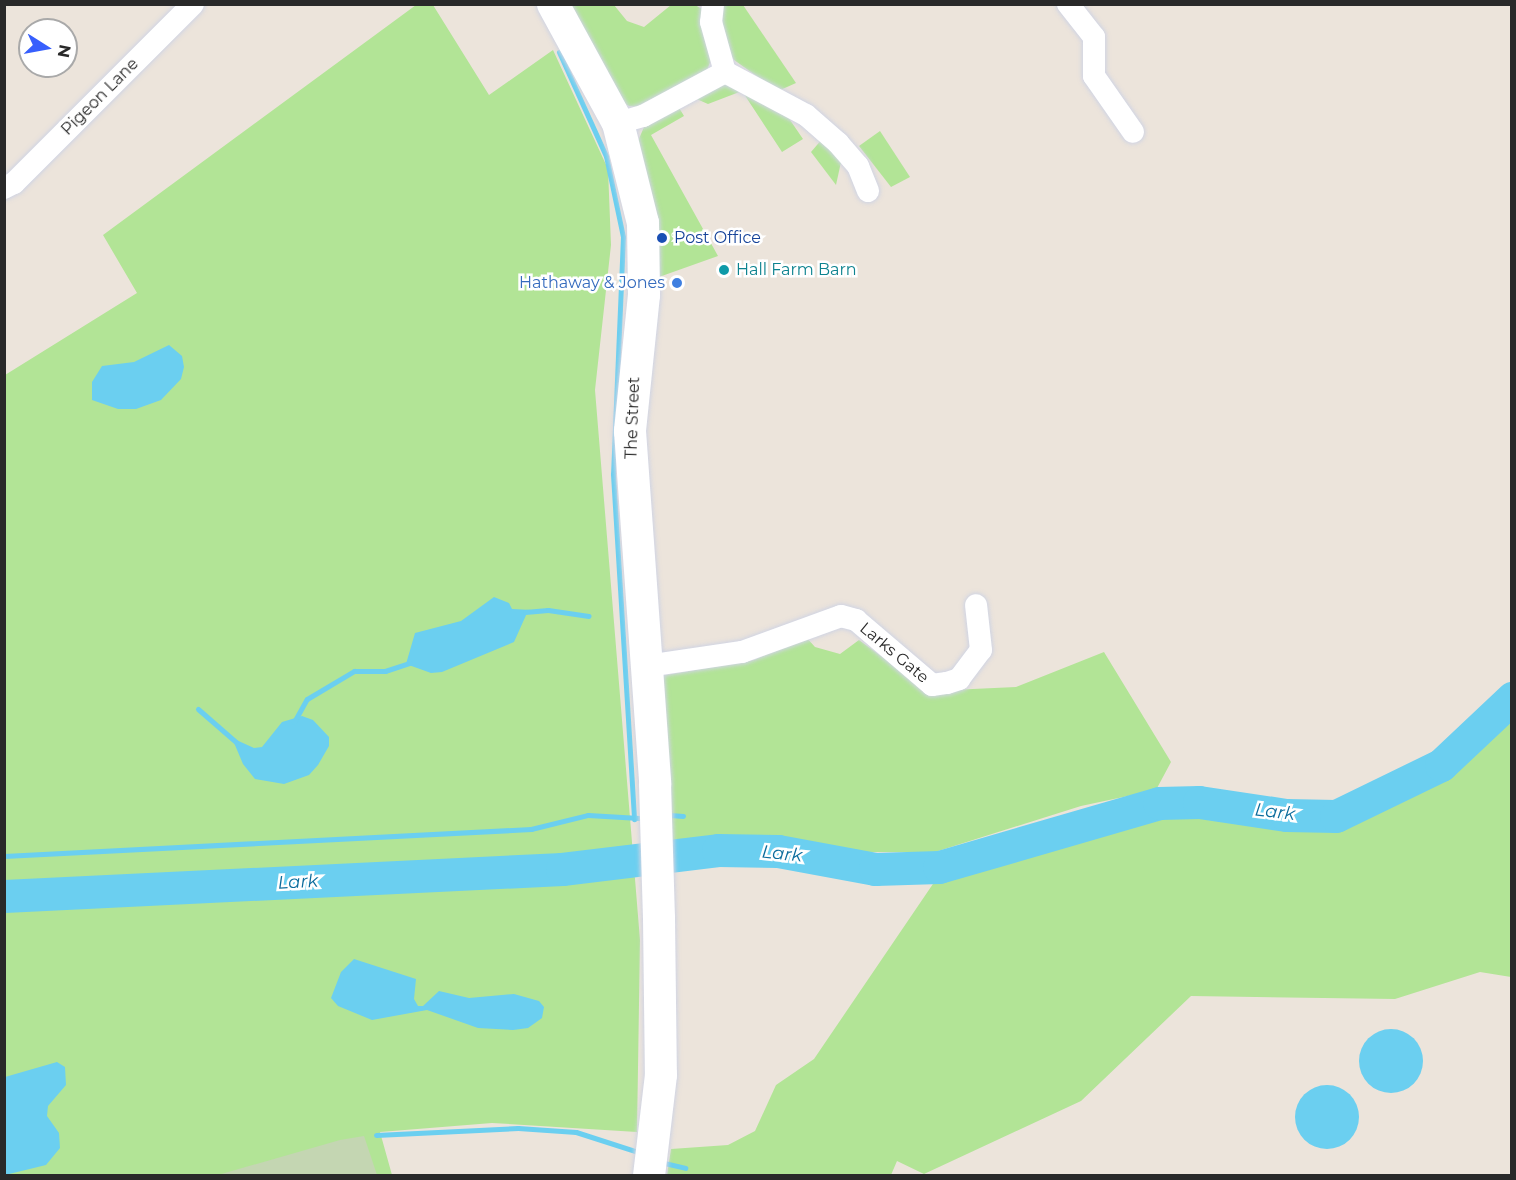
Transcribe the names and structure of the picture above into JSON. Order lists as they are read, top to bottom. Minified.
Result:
{"streets":{"main road":["The Street"],"street":["Pigeon Lane","Larks Gate"]},"crossings":[["The Street","Larks Gate"]],"water":["Lark"],"places":["Post Office","Hall Farm Barn","Hathaway & Jones"],"north":"right"}
